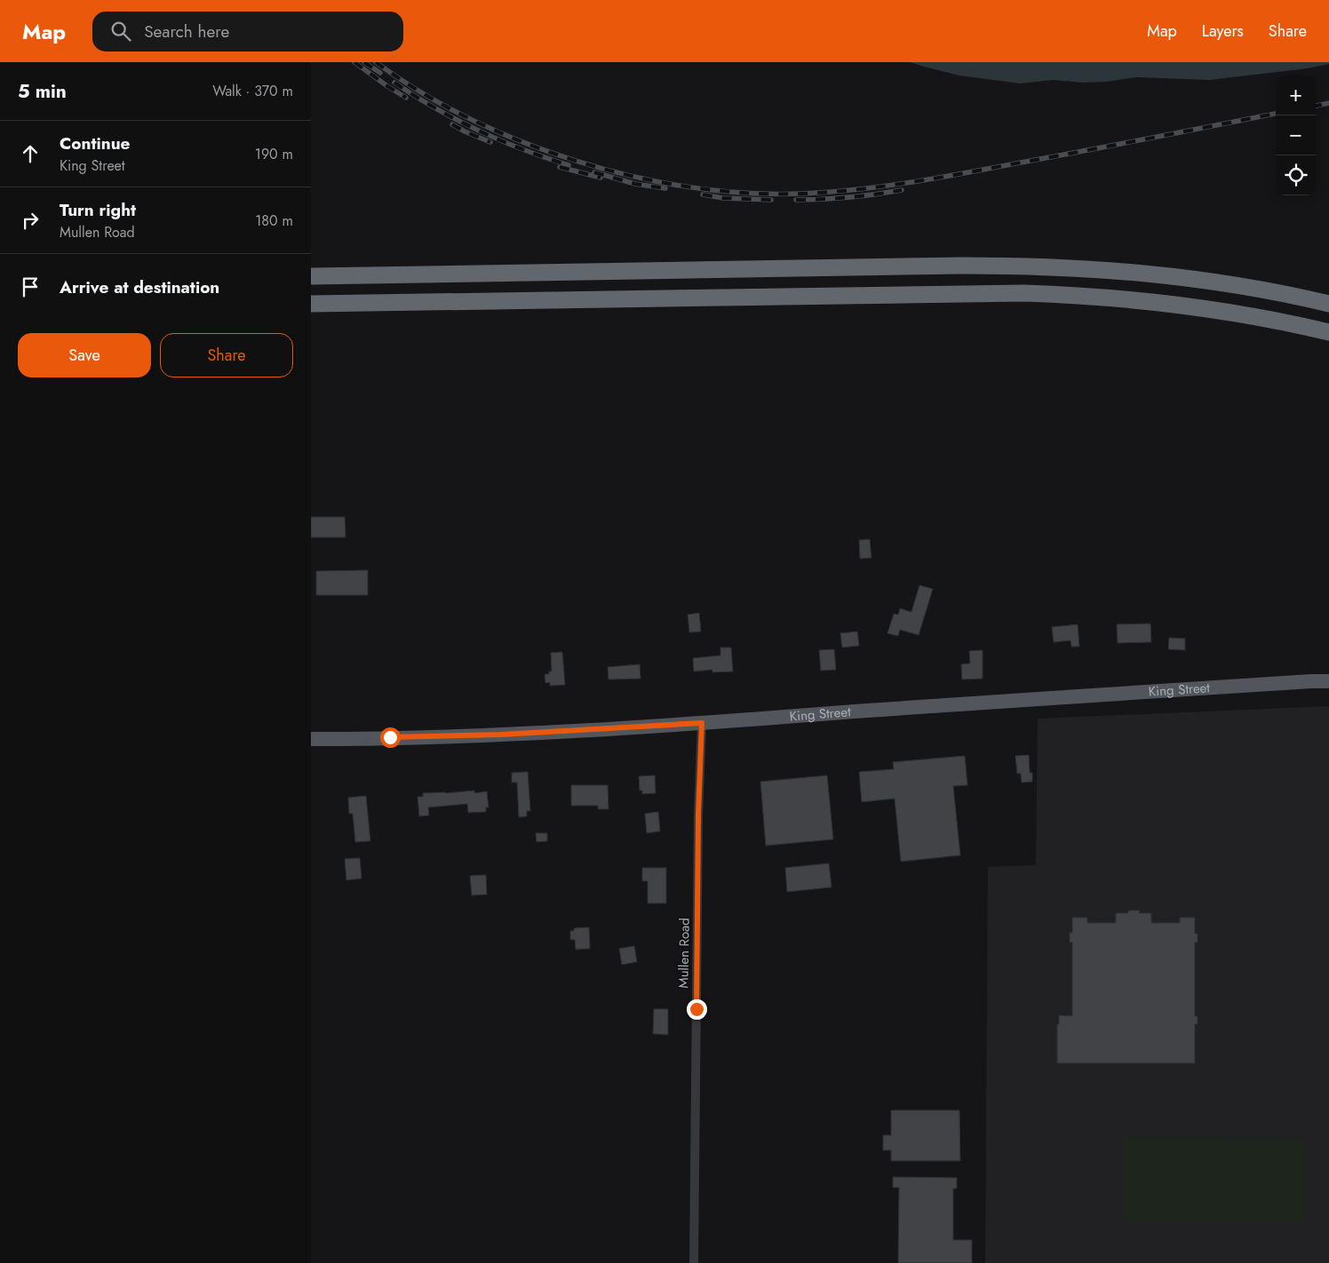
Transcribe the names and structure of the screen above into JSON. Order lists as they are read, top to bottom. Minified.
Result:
{"streets":{"main road":["King Street"],"street":["Mullen Road"]},"crossings":[["King Street","Mullen Road"]],"page":{"header":"Map","search":"Search here","nav":["Map","Layers","Share"],"heading":["5 min","Walk · 370 m"],"map_buttons":["+","−"],"list":[["Continue","King Street","190 m"],["Turn right","Mullen Road","180 m"],"Arrive at destination"],"buttons":["Save","Share"]}}
